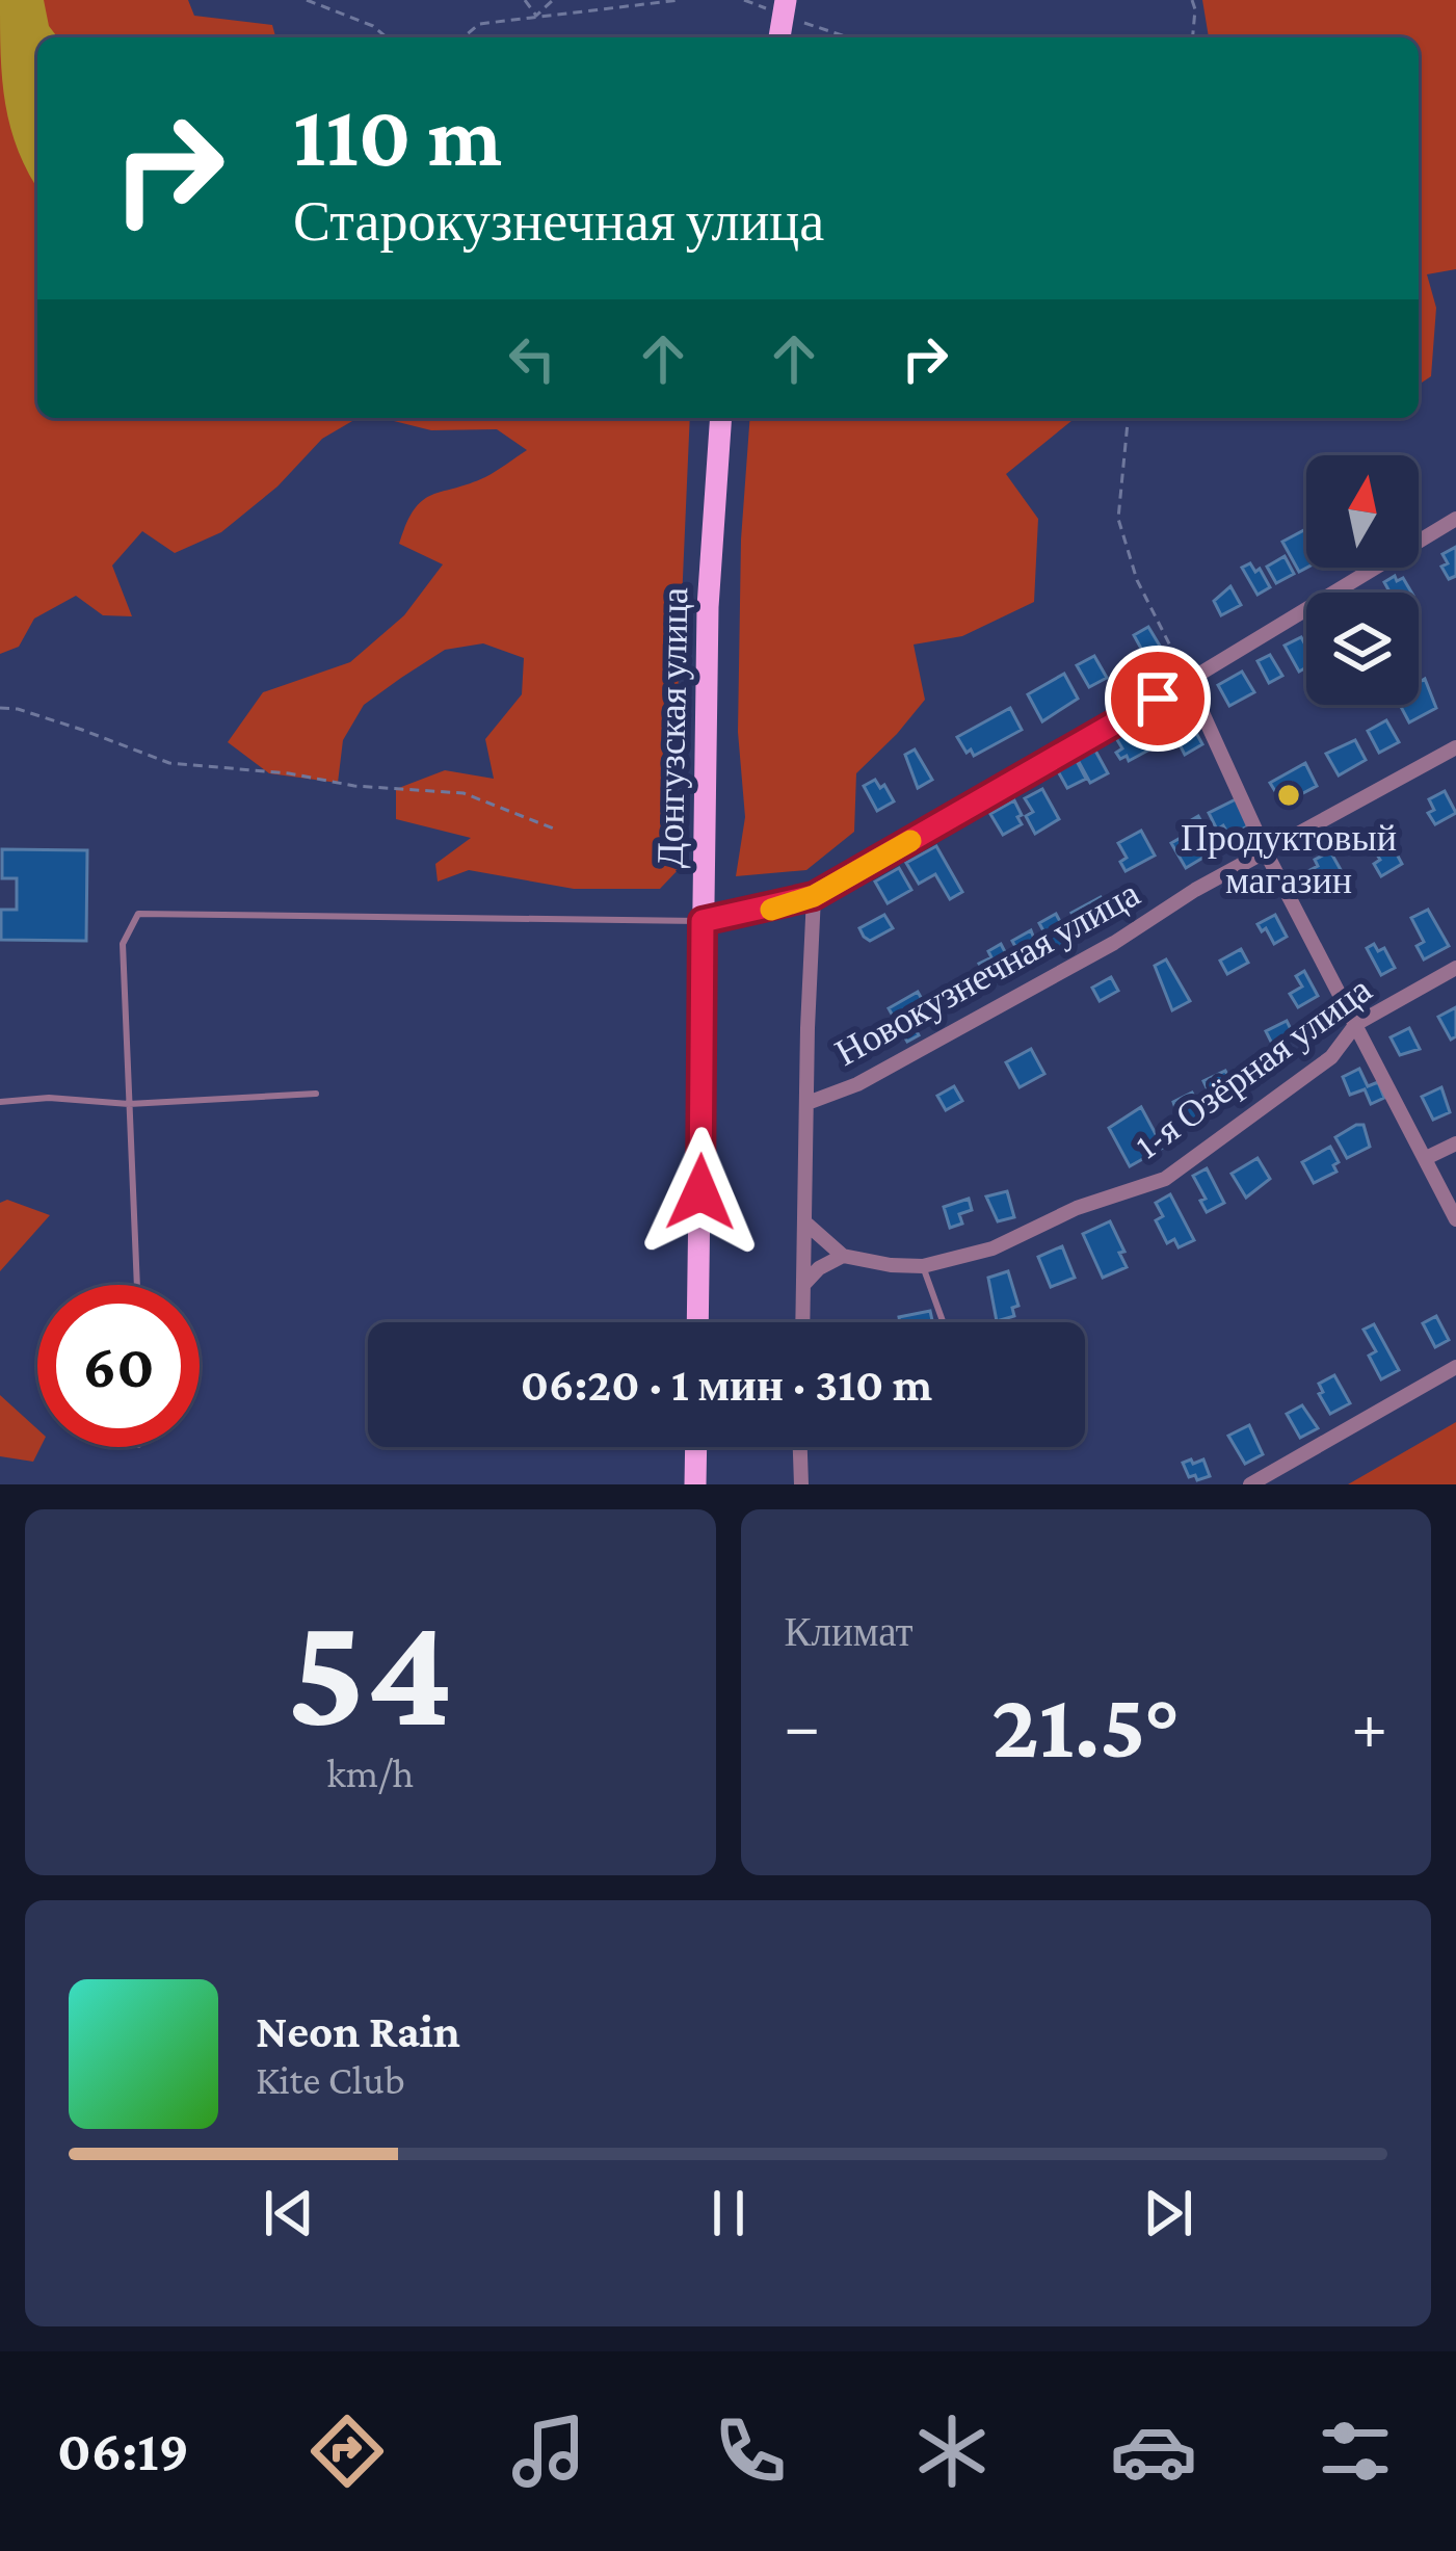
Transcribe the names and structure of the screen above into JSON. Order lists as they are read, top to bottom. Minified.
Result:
{"streets":{"main road":["Донгузская улица"],"street":["Новокузнечная улица","1-я Озёрная улица"]},"places":["Продуктовый магазин"],"north":"top","page":{"turn":["110 m","Старокузнечная улица"],"limit":"60","trip":"06:20 · 1 мин · 310 m","tile":[["54","km/h"],"Климат"],"heat":["−","21.5°","+"],"song":["Neon Rain","Kite Club"],"tabs":"06:19"}}
